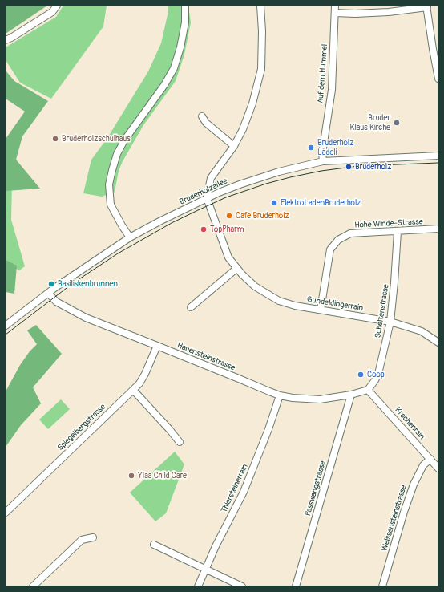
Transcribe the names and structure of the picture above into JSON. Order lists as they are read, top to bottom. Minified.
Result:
{"streets":{"street":["Auf dem Hummel","Bruderholzallee","Hohe Winde-Strasse","Gundeldingerrain","Scheltenstrasse","Hauensteinstrasse","Krachenrain","Spiegelbergstrasse","Thiersteinerrain","Passwangstrasse","Weissensteinstrasse"]},"crossings":[["Auf dem Hummel","Bruderholzallee"],["Bruderholzallee","Gundeldingerrain"],["Bruderholzallee","Hauensteinstrasse"],["Hohe Winde-Strasse","Gundeldingerrain"],["Hohe Winde-Strasse","Scheltenstrasse"],["Gundeldingerrain","Scheltenstrasse"],["Scheltenstrasse","Hauensteinstrasse"],["Scheltenstrasse","Krachenrain"],["Hauensteinstrasse","Krachenrain"],["Hauensteinstrasse","Spiegelbergstrasse"],["Hauensteinstrasse","Thiersteinerrain"],["Hauensteinstrasse","Passwangstrasse"],["Krachenrain","Weissensteinstrasse"]],"places":["Bruder Klaus Kirche","Bruderholzschulhaus","Bruderholz Lädeli","Bruderholz","ElektroLadenBruderholz","Cafe Bruderholz","TopPharm","Basiliskenbrunnen","Coop","Ylaa Child Care"]}
